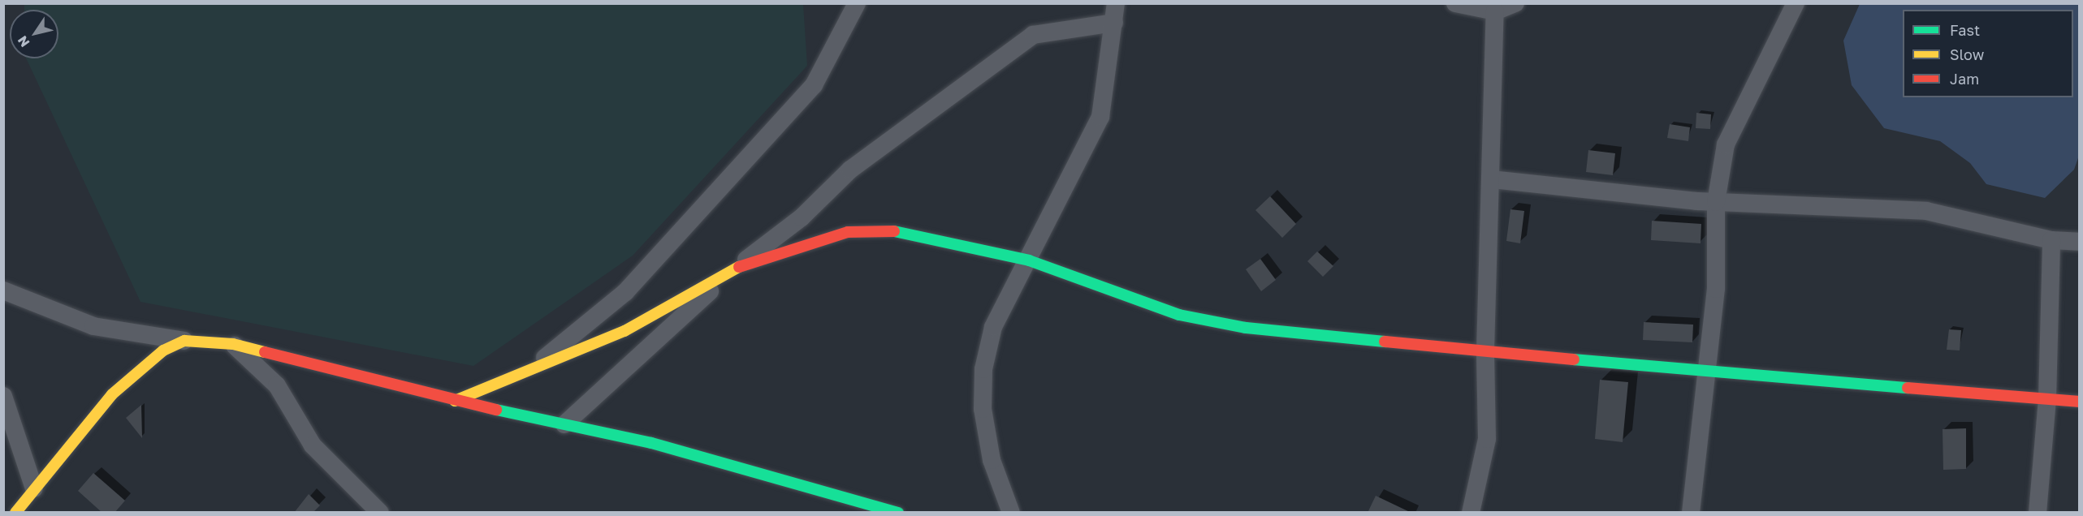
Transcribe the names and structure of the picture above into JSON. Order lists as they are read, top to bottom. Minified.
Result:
{"legend":["Fast","Slow","Jam"],"north":"bottom left"}
